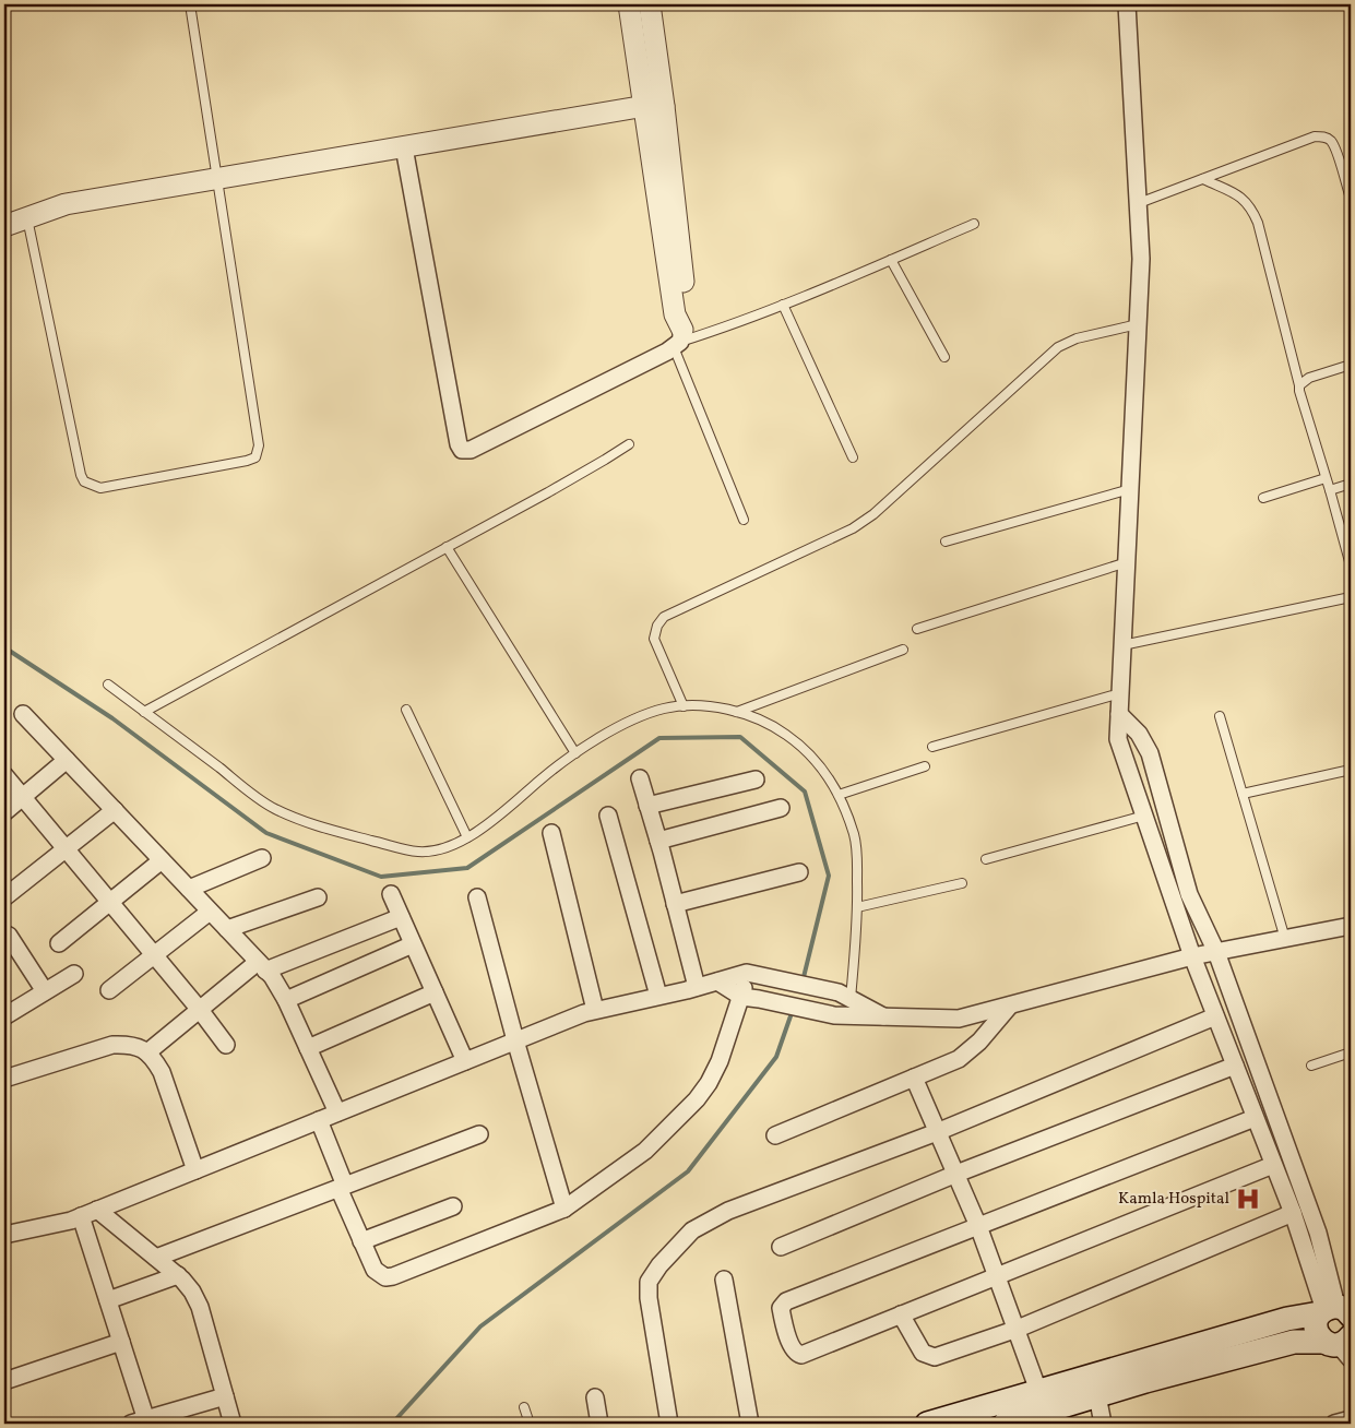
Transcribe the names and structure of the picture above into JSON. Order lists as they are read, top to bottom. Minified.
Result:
{"places":{"hospital":["Kamla Hospital"]}}
